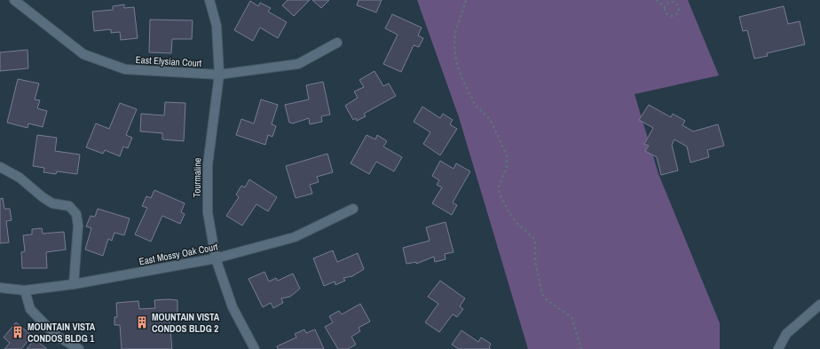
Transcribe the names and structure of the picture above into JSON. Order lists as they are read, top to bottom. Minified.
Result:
{"streets":{"street":["East Elysian Court","Tourmaline","East Mossy Oak Court"]},"crossings":[["East Elysian Court","Tourmaline"],["Tourmaline","East Mossy Oak Court"]],"places":{"building":["MOUNTAIN VISTA CONDOS BLDG 2","MOUNTAIN VISTA CONDOS BLDG 1"]}}
